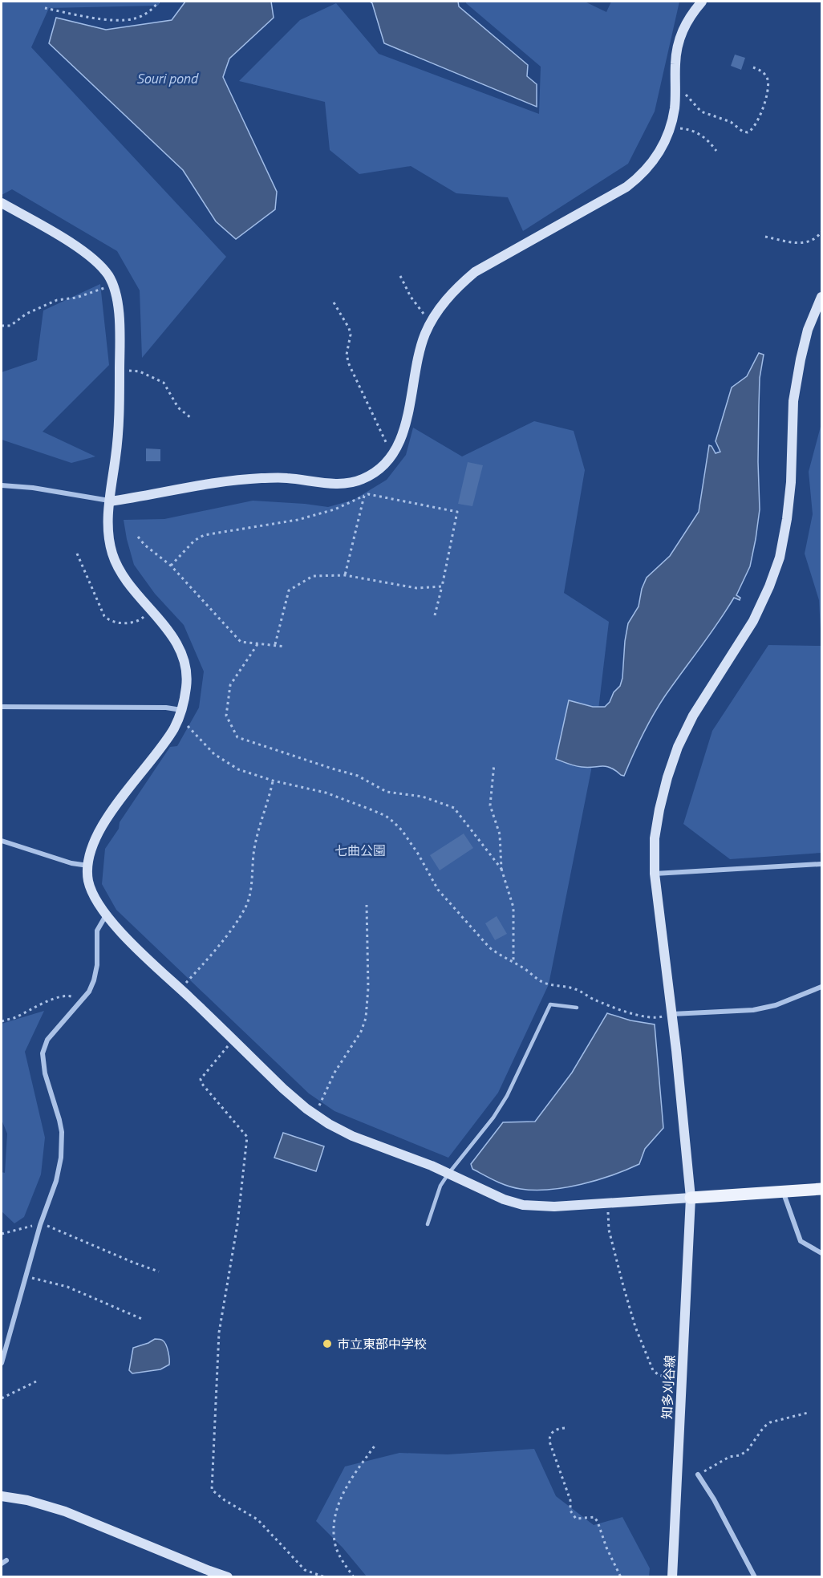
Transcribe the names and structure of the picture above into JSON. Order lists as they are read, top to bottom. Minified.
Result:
{"streets":{"street":["知多刈谷線"]},"water":["Souri pond"],"parks":["七曲公園"],"places":["市立東部中学校"]}
